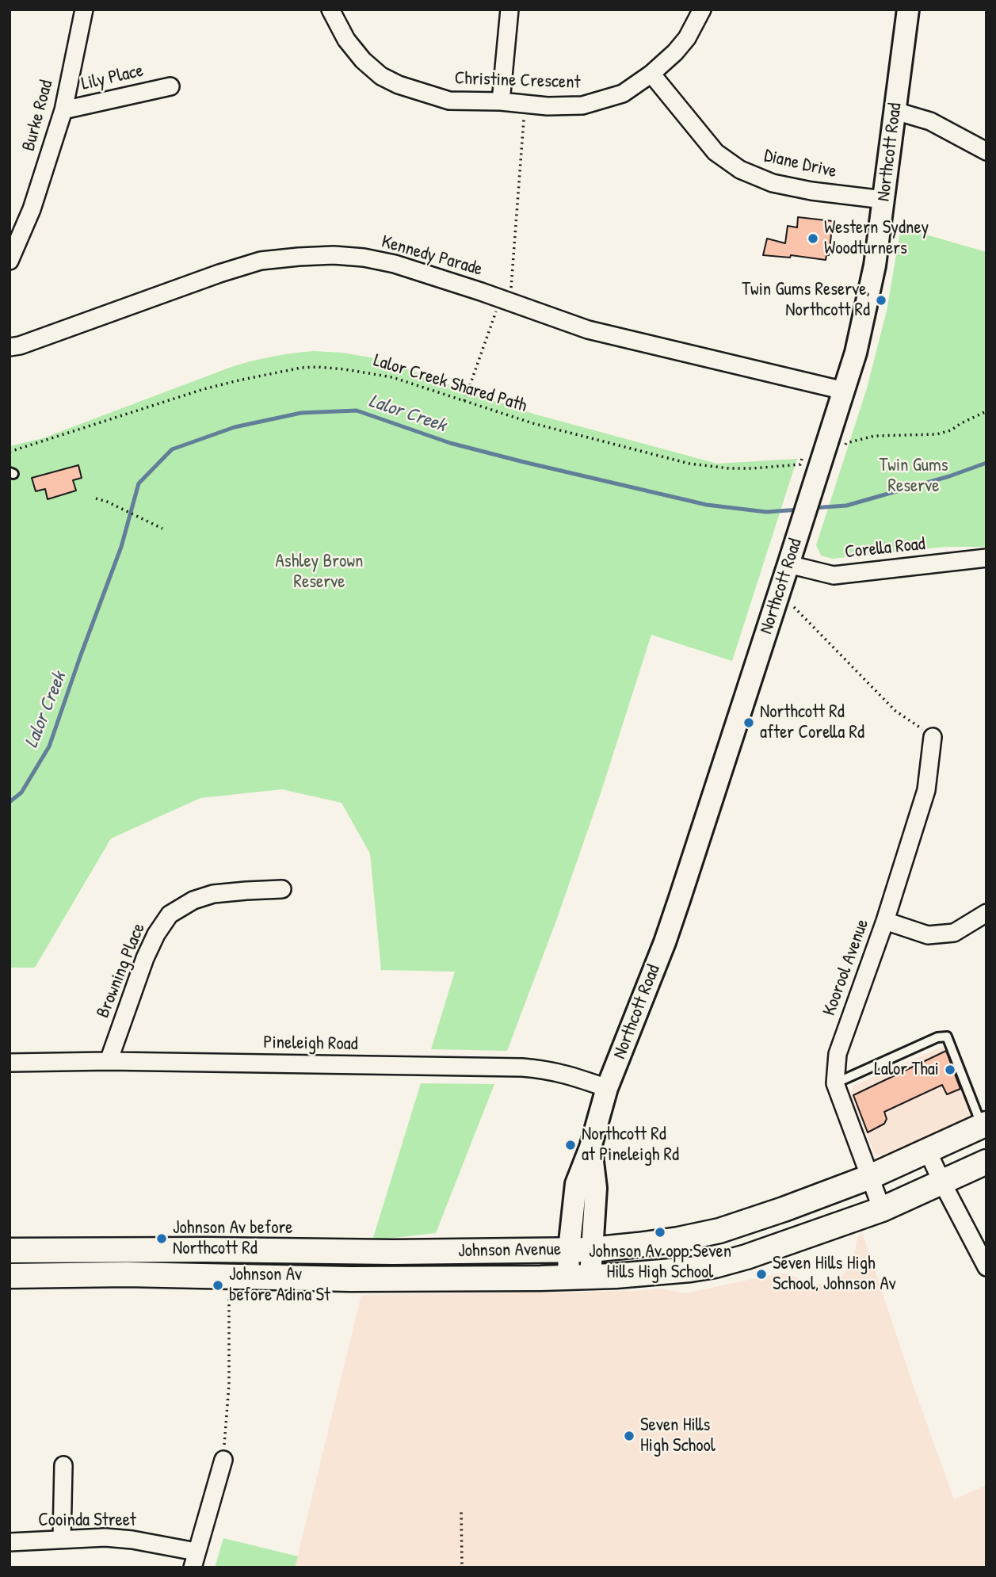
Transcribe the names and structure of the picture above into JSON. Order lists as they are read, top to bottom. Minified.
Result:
{"streets":{"main road":["Johnson Avenue"],"street":["Lily Place","Christine Crescent","Burke Road","Northcott Road","Diane Drive","Kennedy Parade","Corella Road","Koorool Avenue","Browning Place","Pineleigh Road","Cooinda Street"],"path":["Lalor Creek Shared Path"]},"crossings":[["Lily Place","Burke Road"],["Christine Crescent","Diane Drive"],["Northcott Road","Diane Drive"],["Northcott Road","Kennedy Parade"],["Northcott Road","Corella Road"],["Northcott Road","Pineleigh Road"],["Northcott Road","Johnson Avenue"],["Koorool Avenue","Johnson Avenue"],["Browning Place","Pineleigh Road"]],"water":["Lalor Creek"],"parks":["Twin Gums Reserve","Ashley Brown Reserve"],"places":["Western Sydney Woodturners","Twin Gums Reserve, Northcott Rd","Northcott Rd after Corella Rd","Lalor Thai","Northcott Rd at Pineleigh Rd","Johnson Av opp Seven Hills High School","Johnson Av before Northcott Rd","Seven Hills High School, Johnson Av","Johnson Av before Adina St","Seven Hills High School"]}
